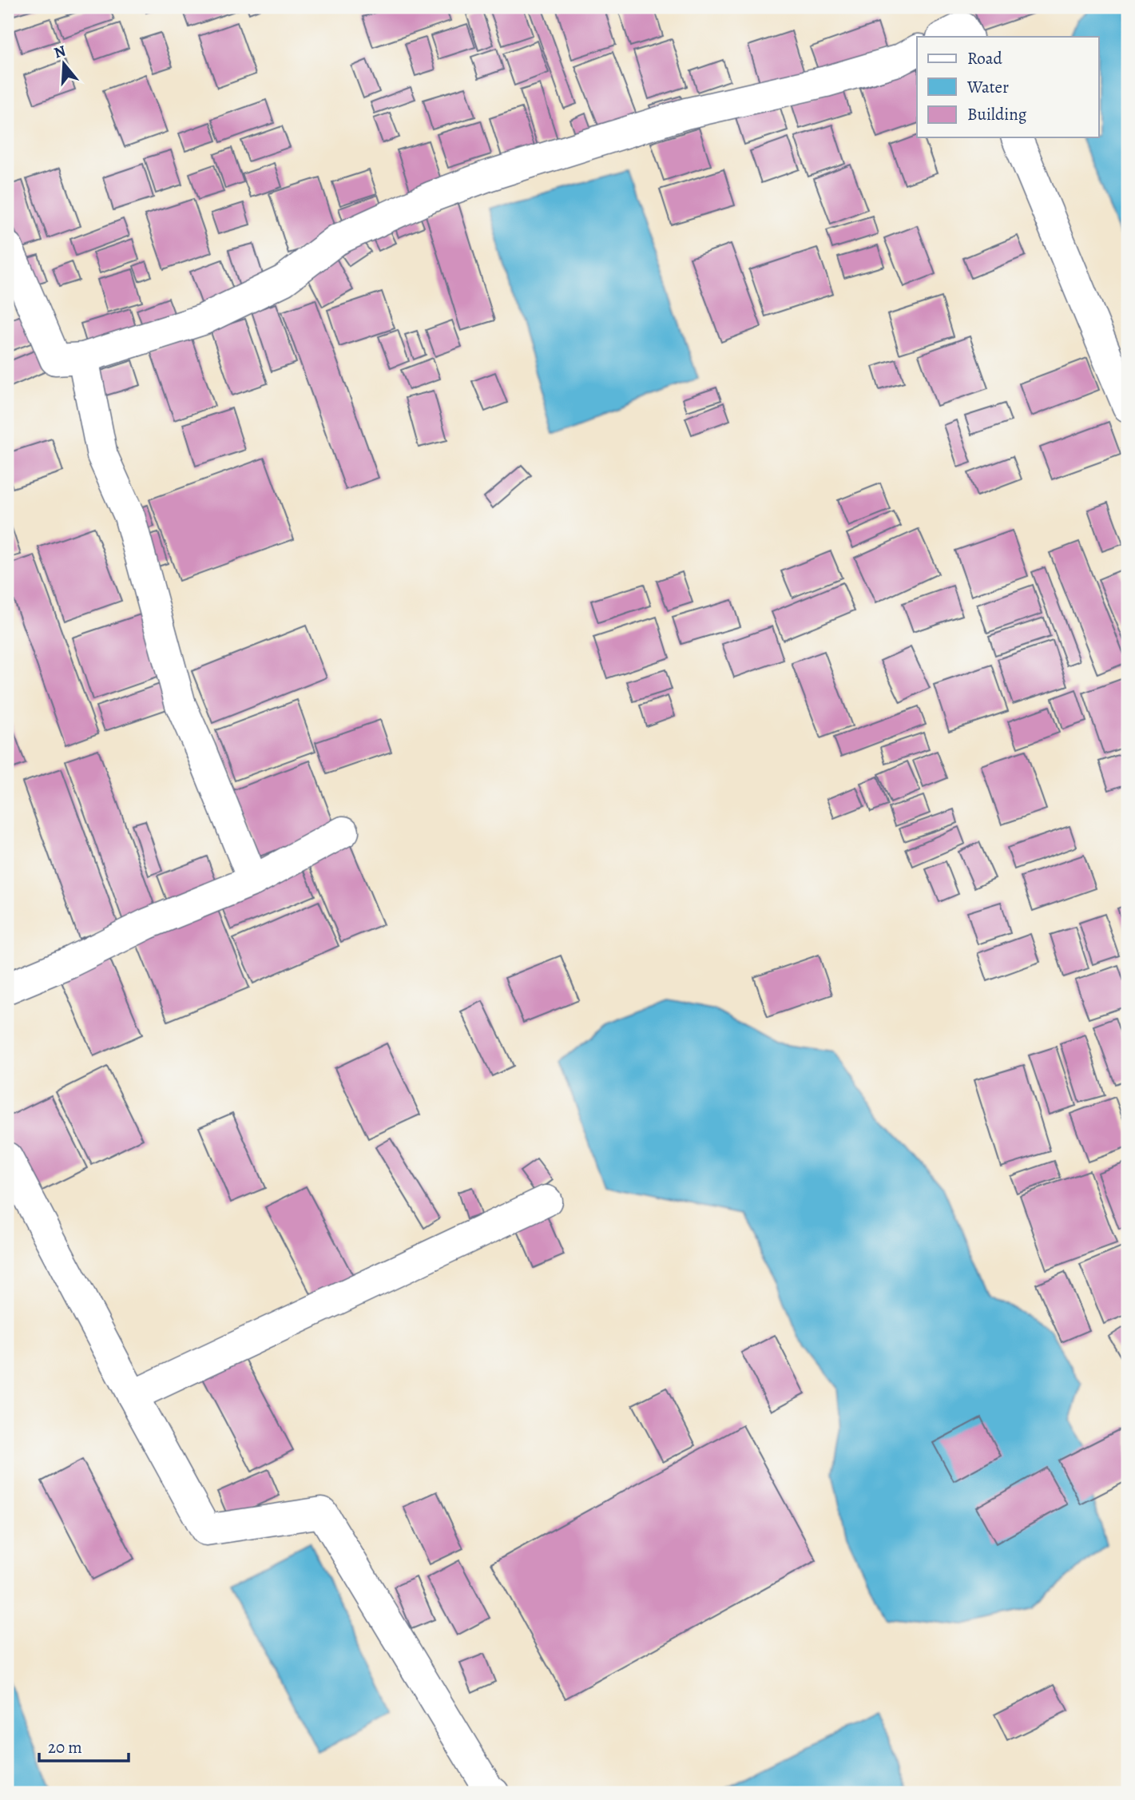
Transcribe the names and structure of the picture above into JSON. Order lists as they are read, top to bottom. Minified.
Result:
{"legend":["Road","Water","Building"],"scale_bar":"20 m","north":"top"}
